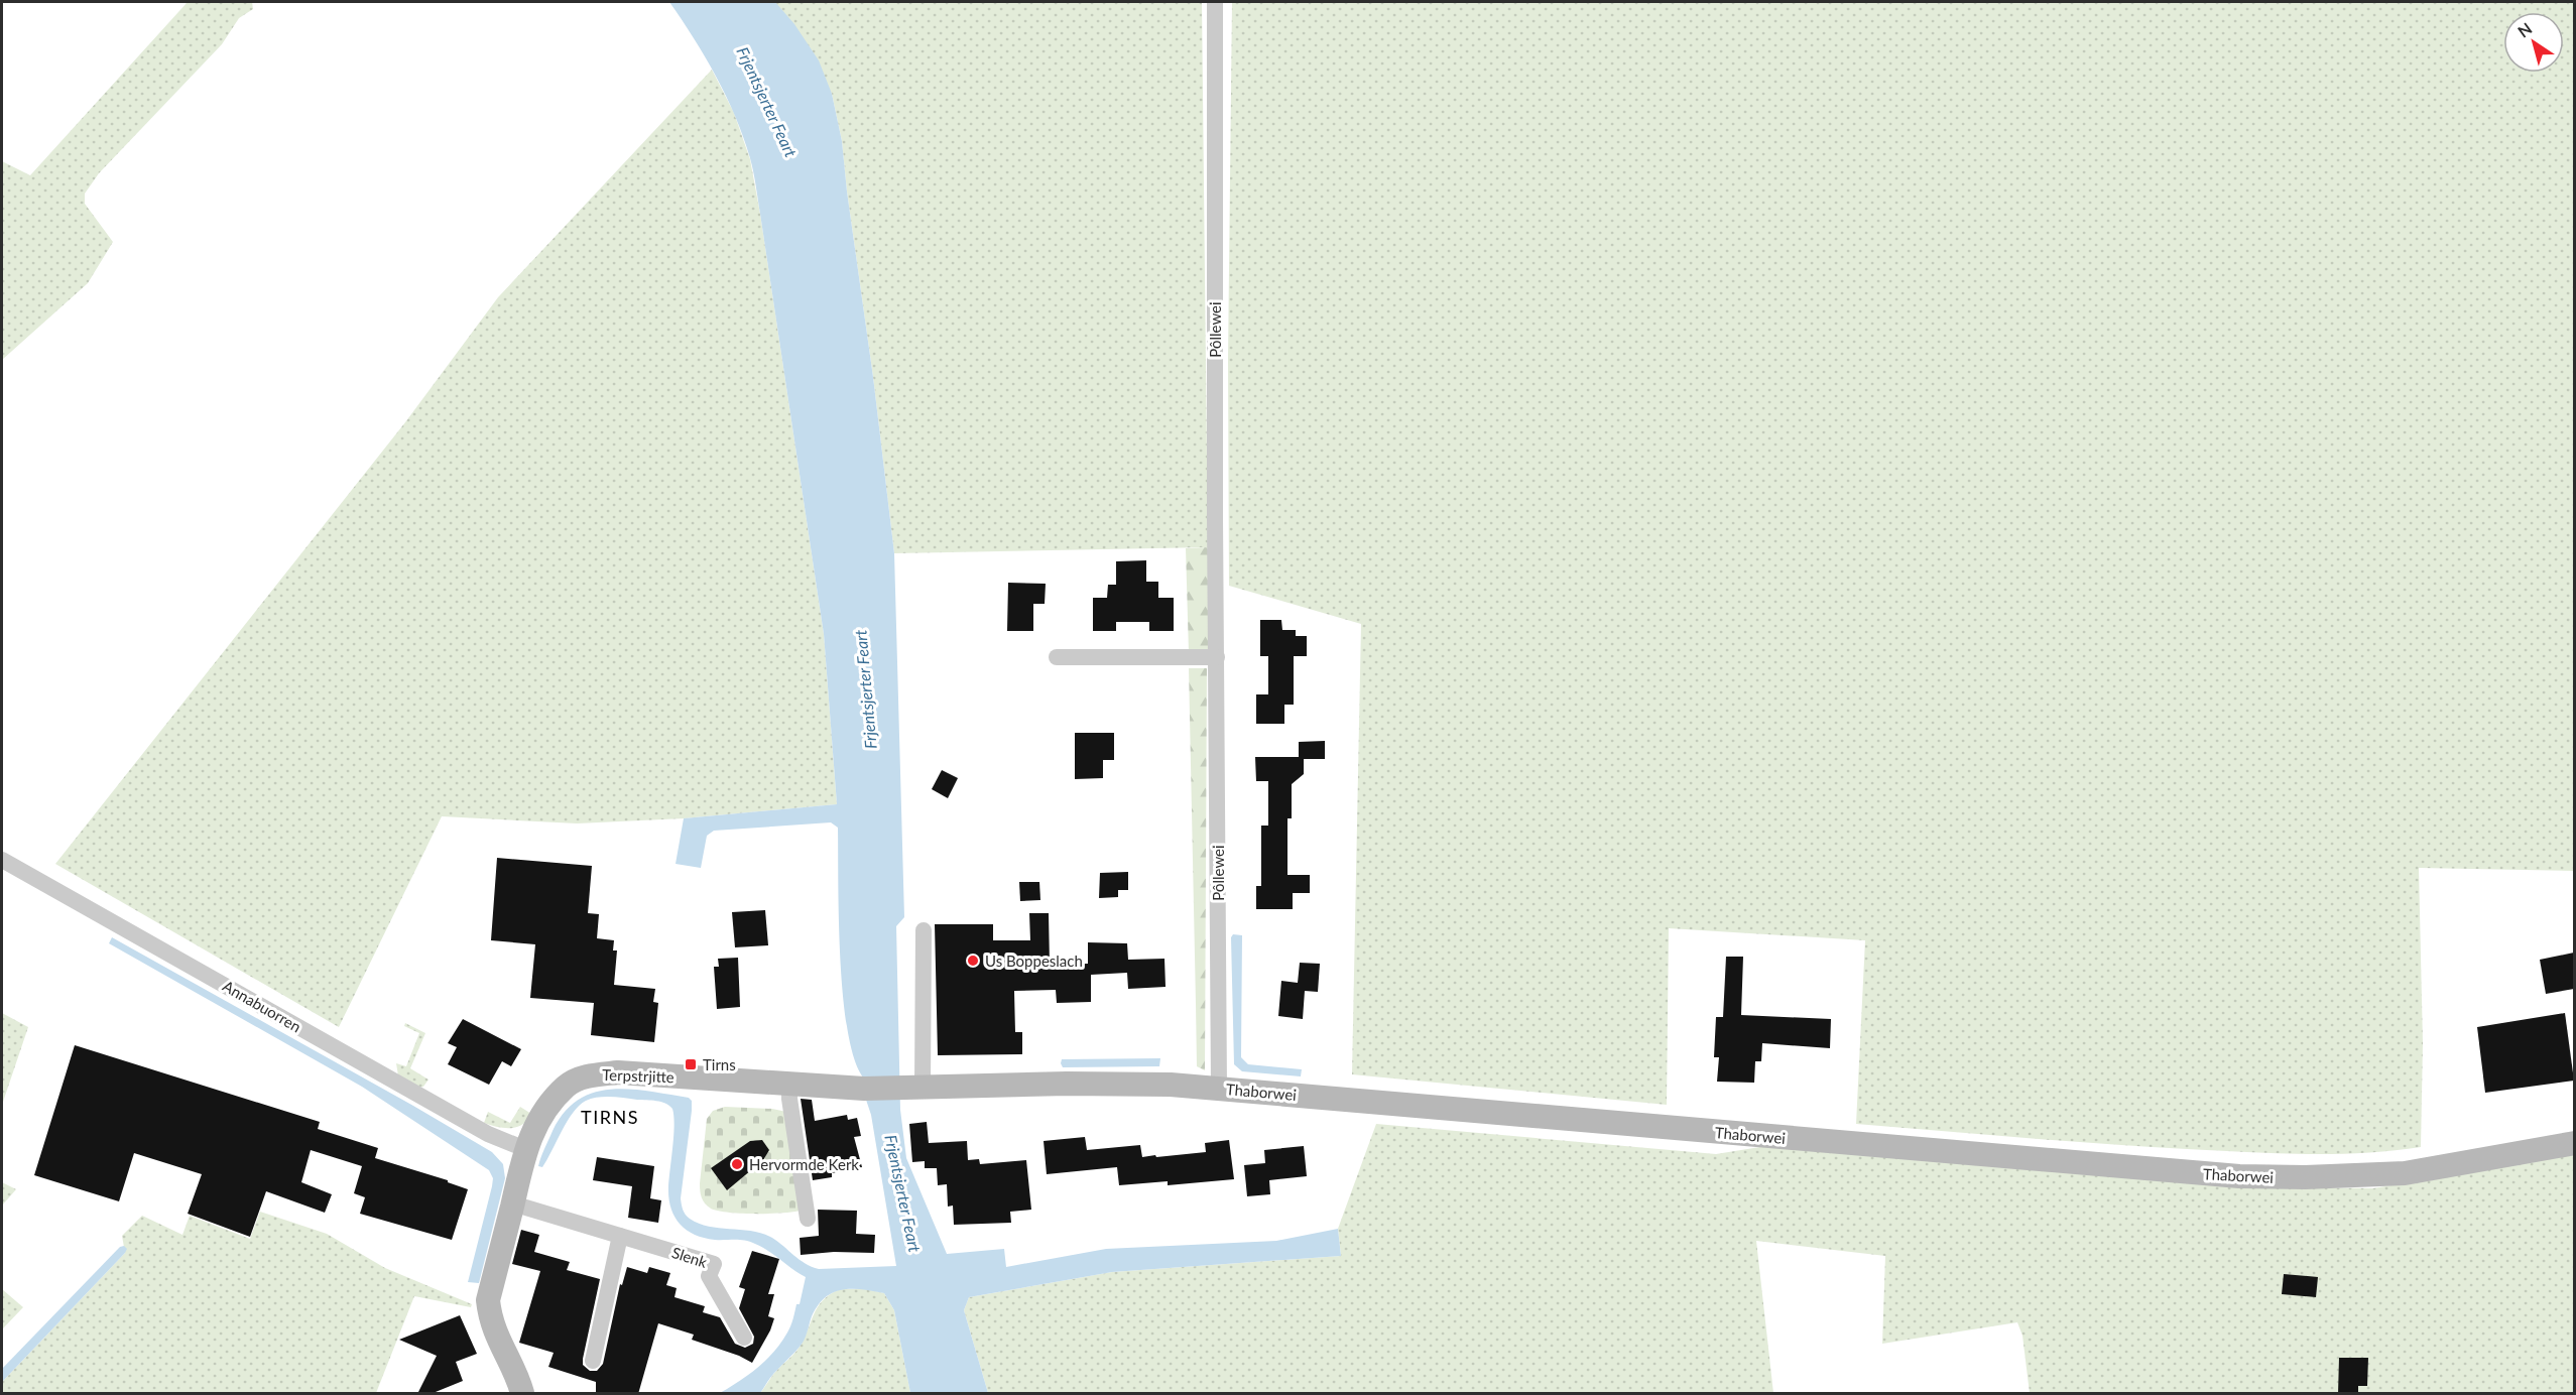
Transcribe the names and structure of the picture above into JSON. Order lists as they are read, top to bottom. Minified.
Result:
{"streets":{"street":["Pôllewei","Annabuorren","Terpstrjitte","Thaborwei","Slenk"]},"crossings":[["Pôllewei","Thaborwei"],["Annabuorren","Terpstrjitte"],["Terpstrjitte","Thaborwei"],["Terpstrjitte","Slenk"]],"districts":["TIRNS"],"water":["Frjentsjerter Feart"],"places":{"other":["Us Boppeslach","Hervormde Kerk"],"transit":["Tirns"]},"north":"top left"}
